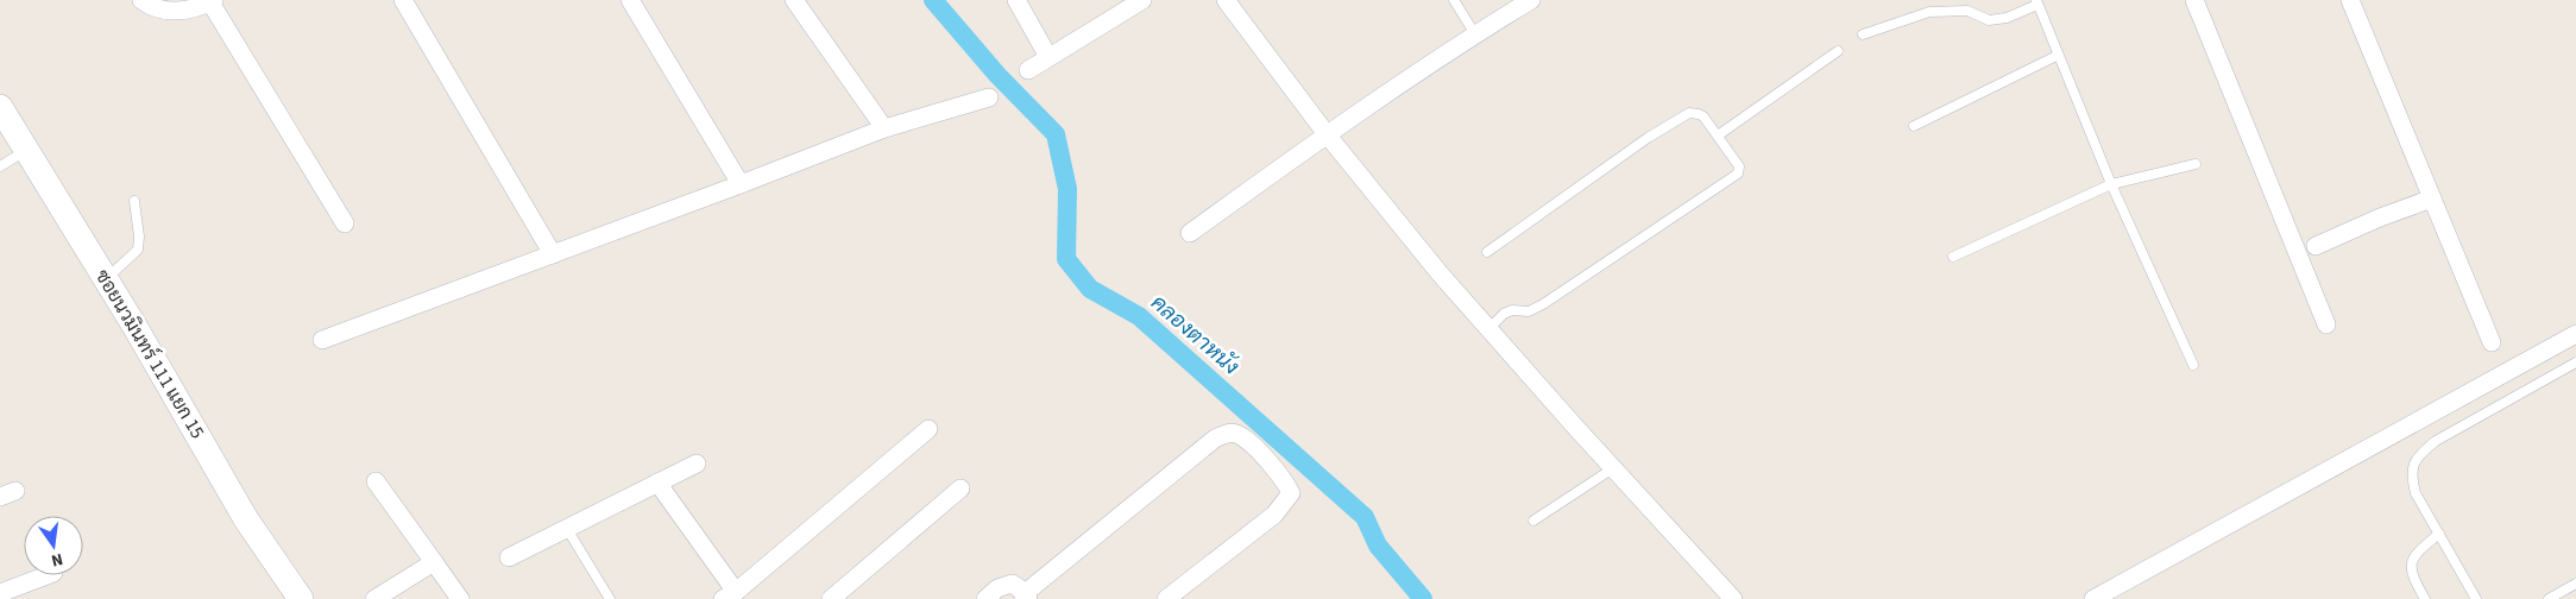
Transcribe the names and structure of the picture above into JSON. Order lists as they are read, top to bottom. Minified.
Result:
{"streets":{"street":["ซอยนวมินทร์ 111 แยก 15"]},"water":["คลองตาหนัง"],"north":"bottom"}
